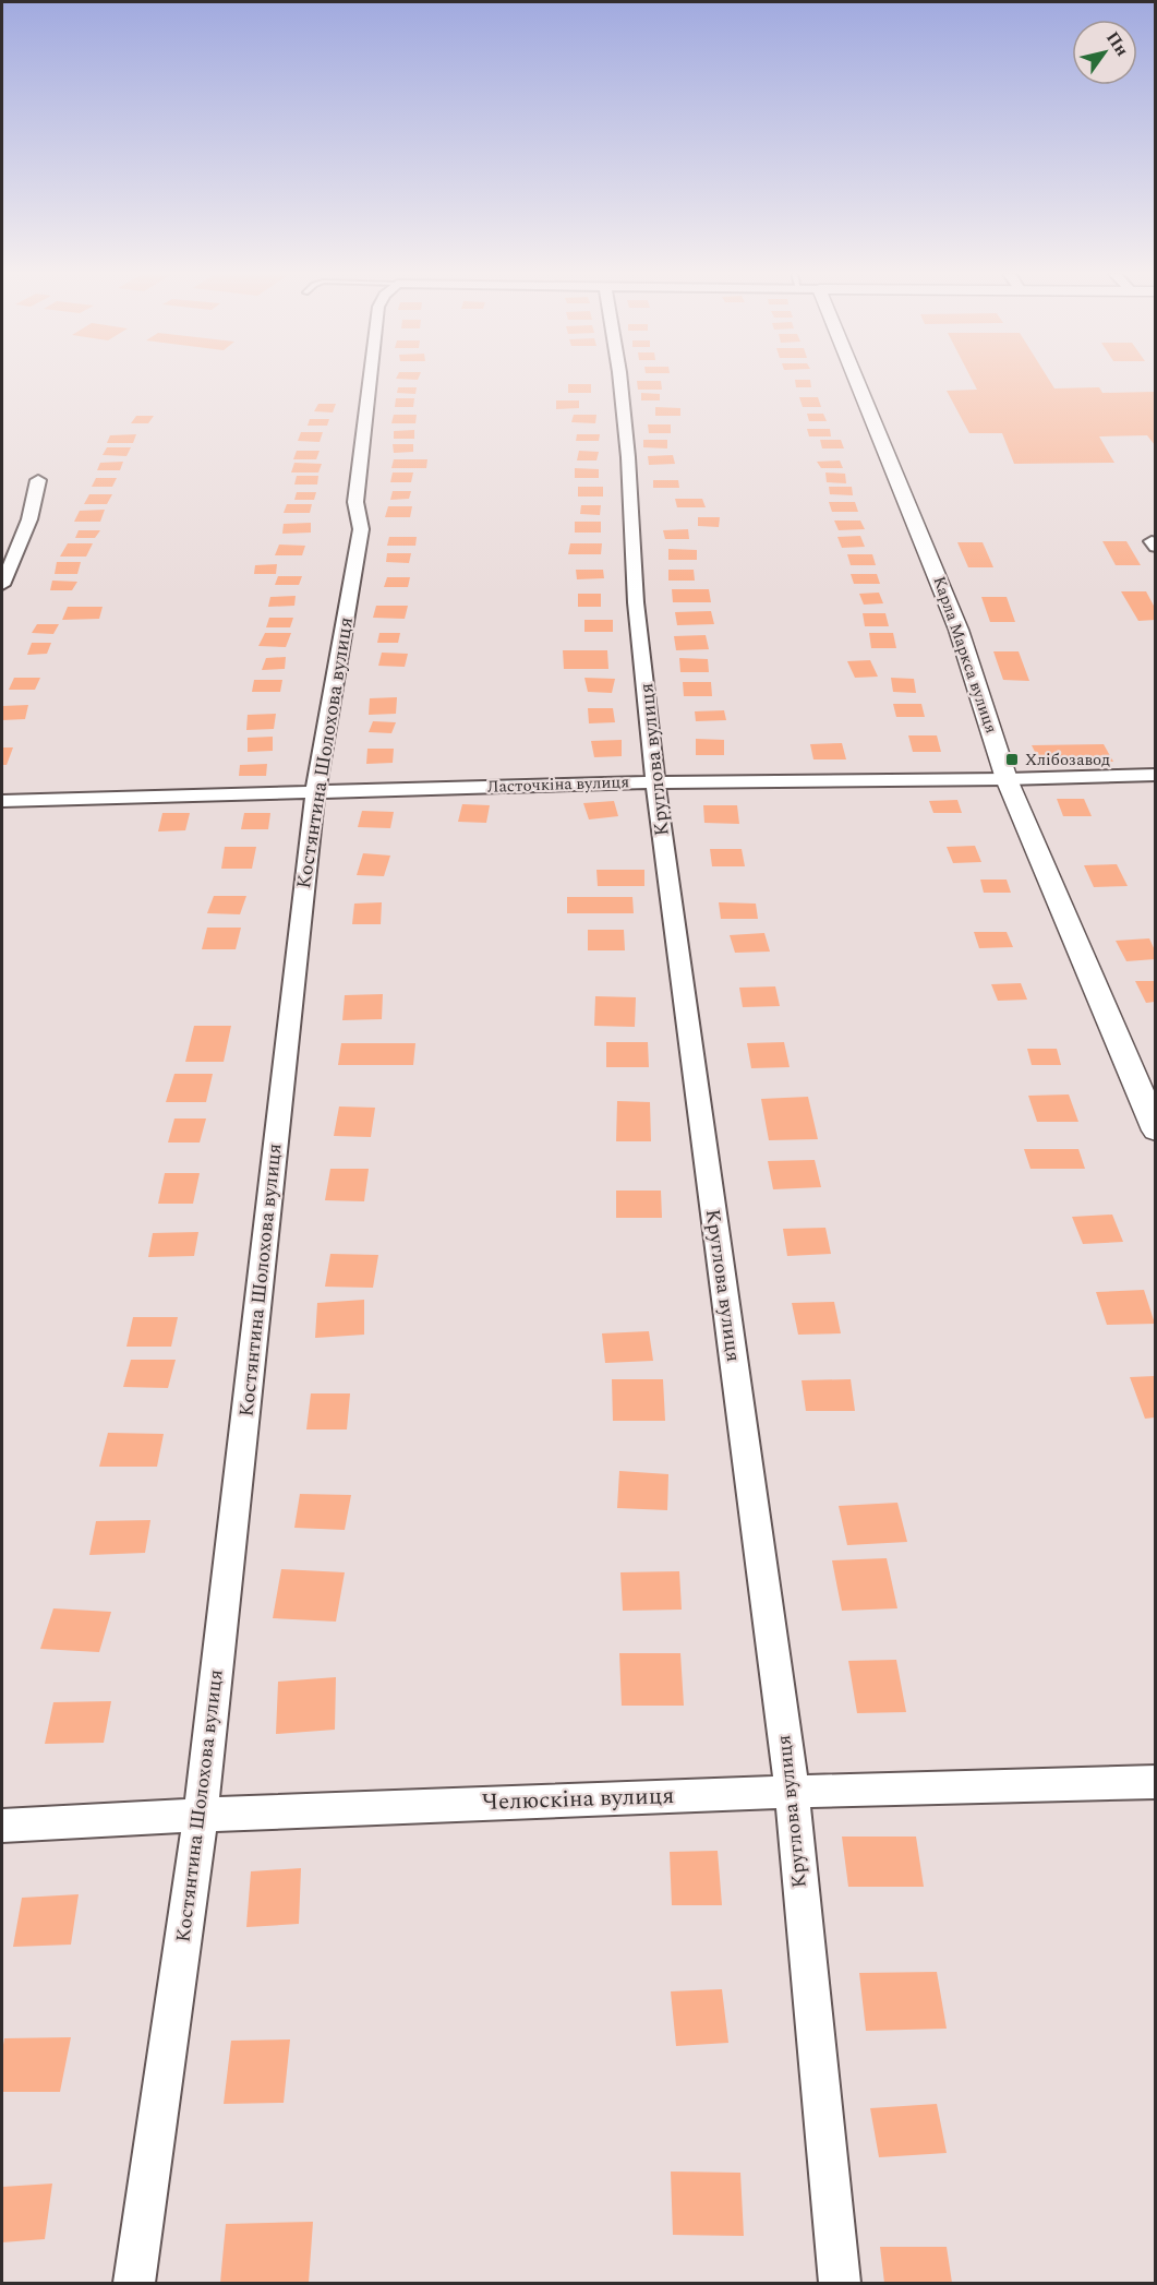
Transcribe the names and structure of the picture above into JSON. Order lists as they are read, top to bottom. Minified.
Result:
{"streets":{"street":["Карла Маркса вулиця","Костянтина Шолохова вулиця","Круглова вулиця","Ласточкіна вулиця","Челюскіна вулиця"]},"crossings":[["Карла Маркса вулиця","Ласточкіна вулиця"],["Костянтина Шолохова вулиця","Ласточкіна вулиця"],["Костянтина Шолохова вулиця","Челюскіна вулиця"],["Круглова вулиця","Ласточкіна вулиця"],["Круглова вулиця","Челюскіна вулиця"]],"places":{"transit":["Хлібозавод"]},"north":"top right"}
